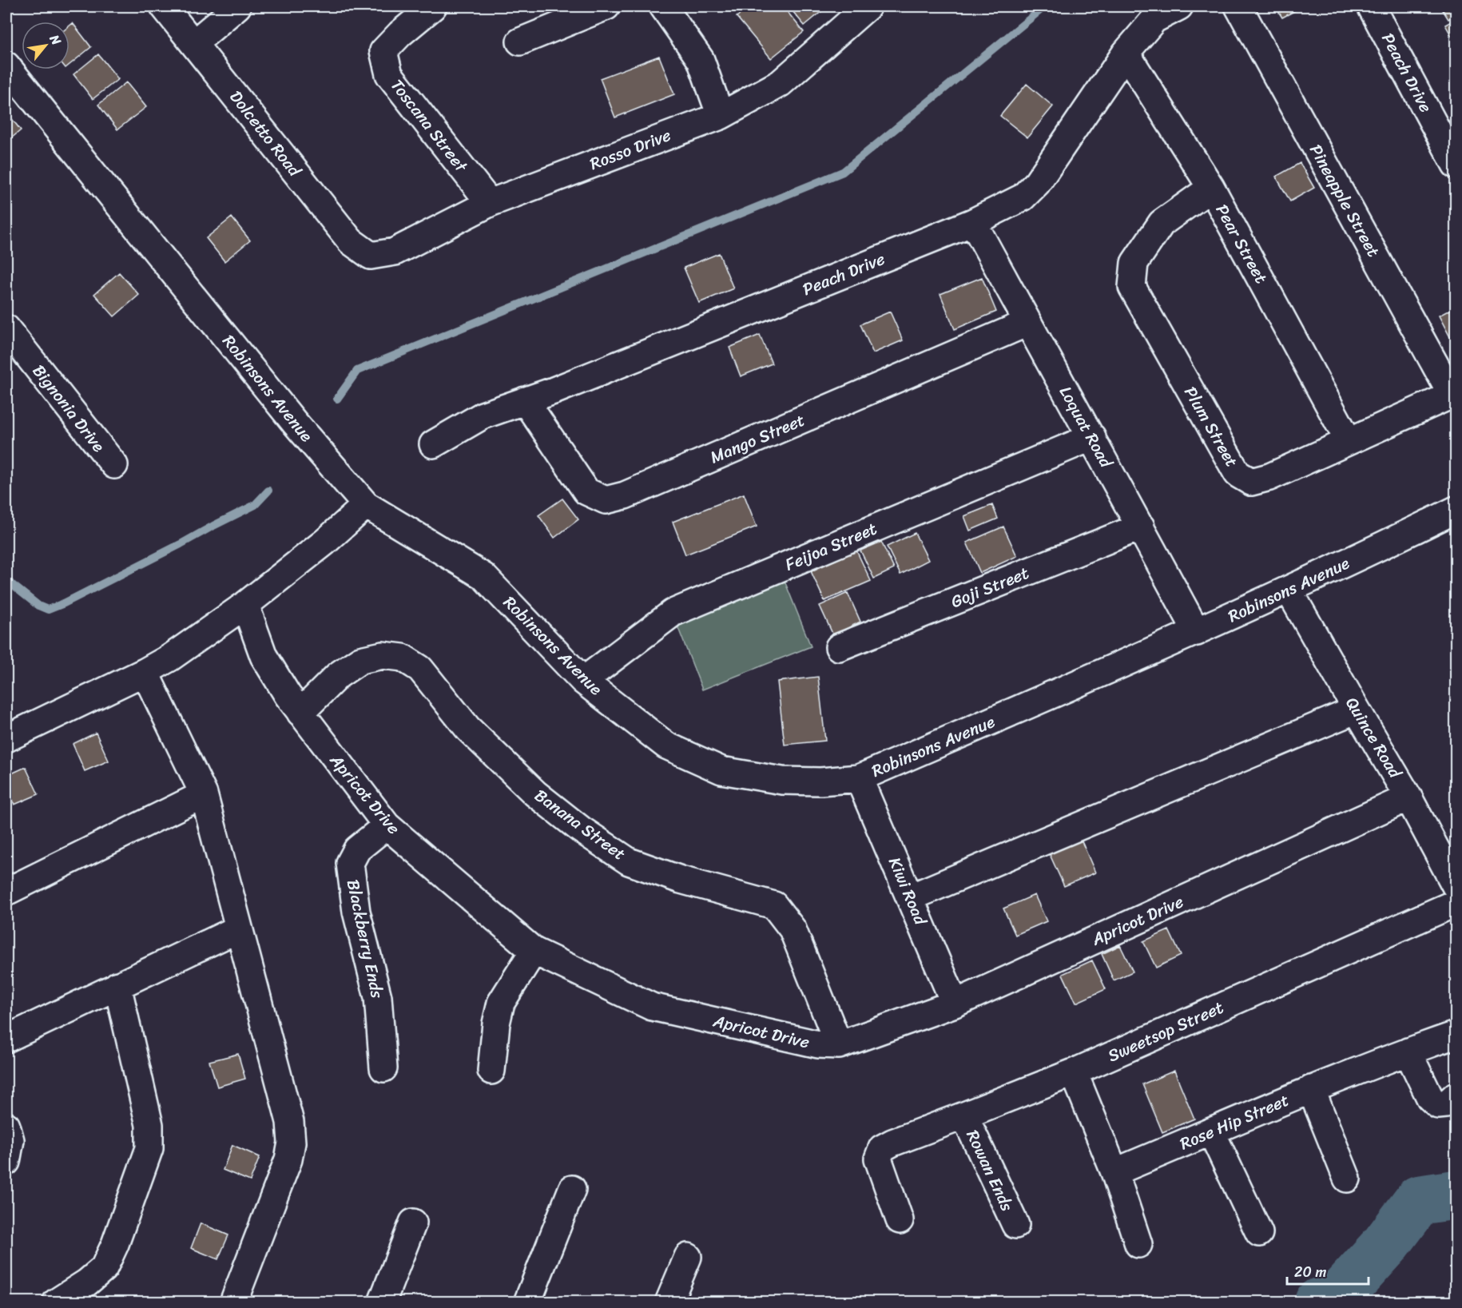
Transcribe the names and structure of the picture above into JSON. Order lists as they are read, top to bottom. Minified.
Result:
{"streets":{"street":["Peach Drive","Toscana Street","Dolcetto Road","Rosso Drive","Pineapple Street","Pear Street","Robinsons Avenue","Bignonia Drive","Loquat Road","Plum Street","Mango Street","Feijoa Street","Goji Street","Quince Road","Apricot Drive","Banana Street","Kiwi Road","Blackberry Ends","Sweetsop Street","Rose Hip Street","Rowan Ends"]},"crossings":[["Peach Drive","Pear Street"],["Peach Drive","Loquat Road"],["Peach Drive","Mango Street"],["Toscana Street","Rosso Drive"],["Dolcetto Road","Rosso Drive"],["Pineapple Street","Plum Street"],["Pear Street","Plum Street"],["Robinsons Avenue","Loquat Road"],["Robinsons Avenue","Feijoa Street"],["Robinsons Avenue","Quince Road"],["Robinsons Avenue","Kiwi Road"],["Loquat Road","Mango Street"],["Loquat Road","Feijoa Street"],["Loquat Road","Goji Street"],["Quince Road","Apricot Drive"],["Apricot Drive","Banana Street"],["Apricot Drive","Kiwi Road"],["Apricot Drive","Blackberry Ends"],["Sweetsop Street","Rowan Ends"]],"scale_bar":"20 m","north":"top right"}
